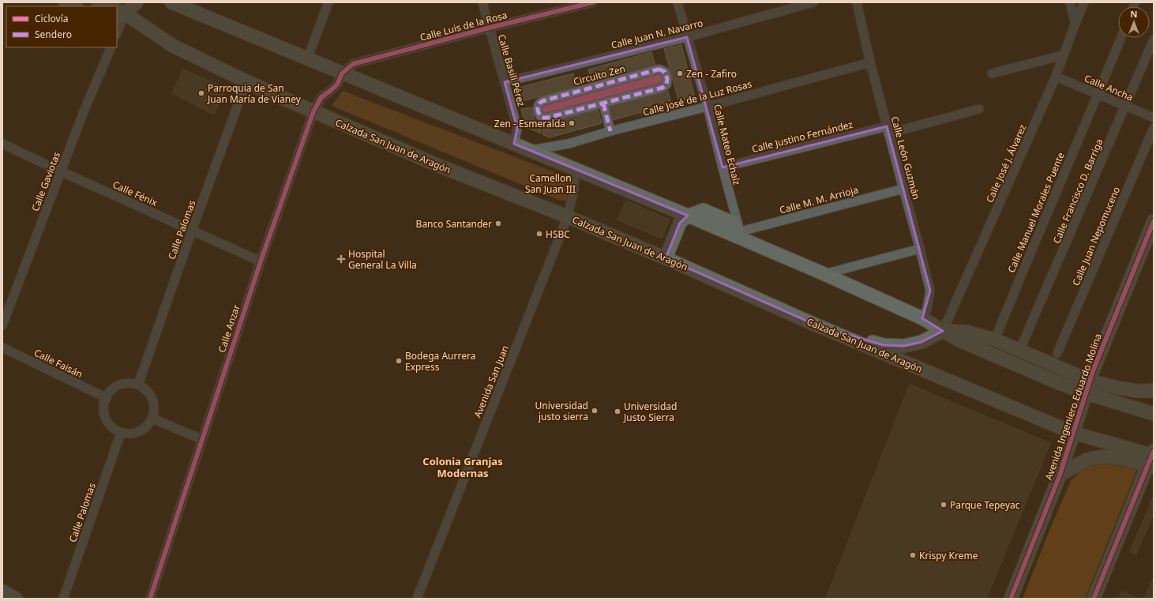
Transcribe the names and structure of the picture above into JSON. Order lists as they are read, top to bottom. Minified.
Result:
{"streets":{"main road":["Calzada San Juan de Aragón","Avenida Ingeniero Eduardo Molina"],"street":["Calle Luis de la Rosa","Calle Juan N. Navarro","Calle Basili Pérez","Circuito Zen","Calle Ancha","Calle José de la Luz Rosas","Calle Justino Fernández","Calle Mateo Echaíz","Calle León Guzmán","Calle José J. Álvarez","Calle Gaviotas","Calle Francisco D. Barriga","Calle Fénix","Calle M. M. Arrioja","Calle Manuel Morales Puente","Calle Palomas","Calle Juan Nepomuceno","Calle Anzar","Calle Faisán","Avenida San Juan"]},"crossings":[["Calle Luis de la Rosa","Calle Basili Pérez"],["Calle Luis de la Rosa","Calle Anzar"],["Calle Juan N. Navarro","Calle Basili Pérez"],["Calle Juan N. Navarro","Calle Mateo Echaíz"],["Calle Ancha","Calle José J. Álvarez"],["Calle Ancha","Calle Francisco D. Barriga"],["Calle Ancha","Calle Manuel Morales Puente"],["Calle José de la Luz Rosas","Calle Mateo Echaíz"],["Calle José de la Luz Rosas","Calle León Guzmán"],["Calle Justino Fernández","Calle Mateo Echaíz"],["Calle Justino Fernández","Calle León Guzmán"],["Calle Mateo Echaíz","Calle M. M. Arrioja"],["Calzada San Juan de Aragón","Calle Palomas"],["Calzada San Juan de Aragón","Calle Anzar"],["Calzada San Juan de Aragón","Avenida San Juan"],["Calzada San Juan de Aragón","Avenida Ingeniero Eduardo Molina"],["Calle León Guzmán","Calle M. M. Arrioja"],["Calle Gaviotas","Calle Fénix"],["Calle Fénix","Calle Palomas"],["Calle Fénix","Calle Anzar"],["Calle Palomas","Calle Faisán"]],"districts":["Colonia Granjas Modernas"],"parks":["Camellon San Juan III"],"places":{"other":["Zen - Zafiro","Parroquia de San Juan María de Vianey","Zen - Esmeralda","Banco Santander","HSBC","Bodega Aurrera Express","Universidad justo sierra","Universidad Justo Sierra","Parque Tepeyac","Krispy Kreme"],"health":["Hospital General La Villa"]},"legend":["Ciclovía","Sendero"],"north":"top"}
